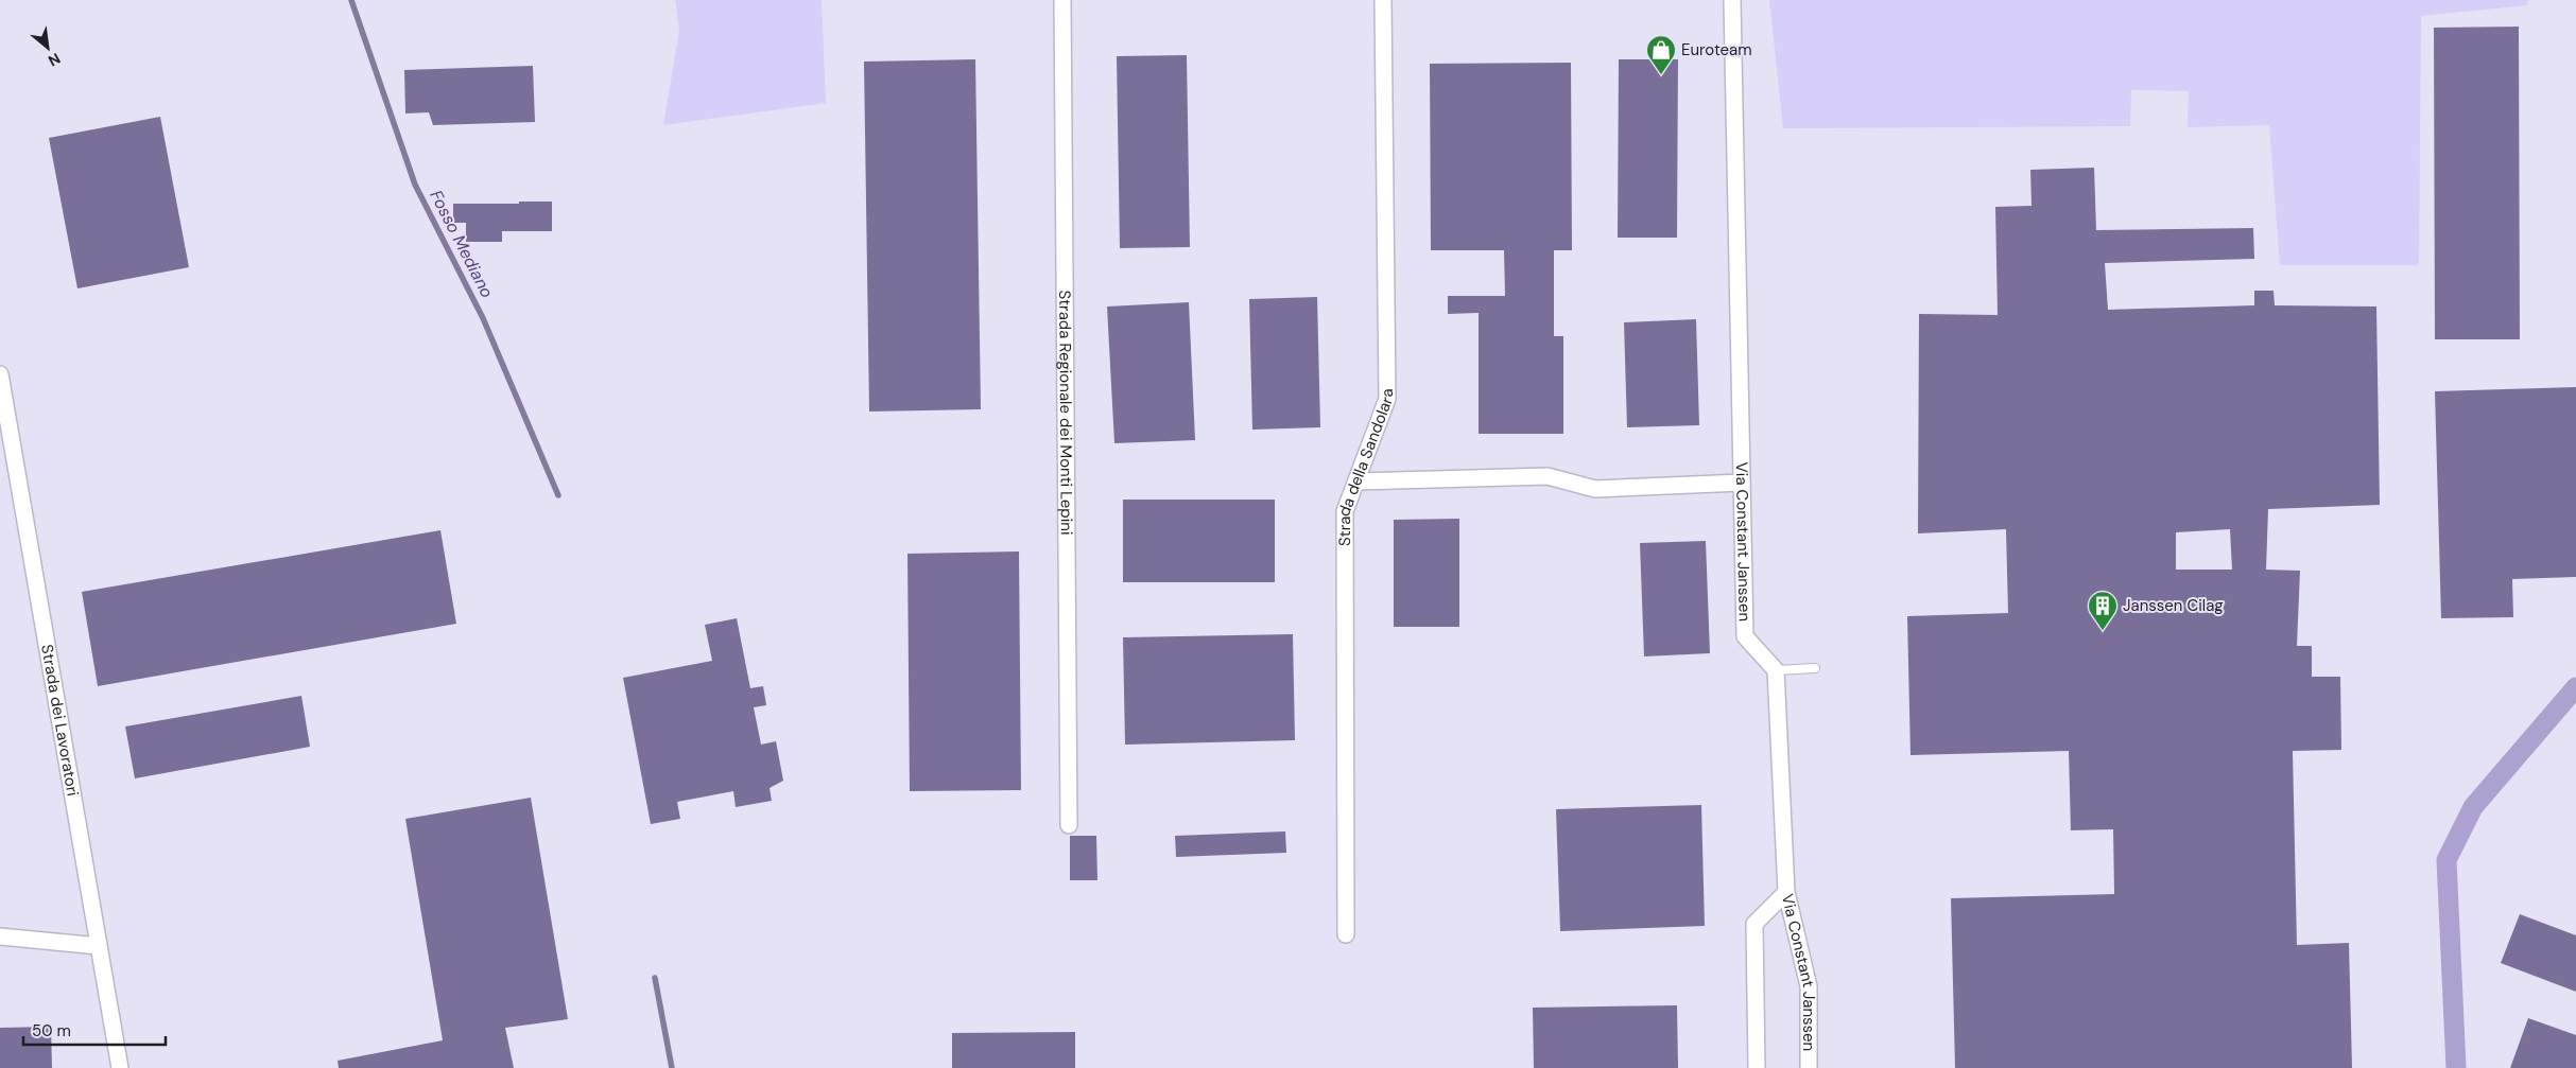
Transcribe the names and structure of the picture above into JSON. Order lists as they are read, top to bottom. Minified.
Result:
{"streets":{"street":["Strada Regionale dei Monti Lepini","Strada della Sandolara","Via Constant Janssen","Strada dei Lavoratori"]},"water":["Fosso Mediano"],"places":{"shop":["Euroteam"],"building":["Janssen Cilag"]},"scale_bar":"50 m","north":"bottom right"}
